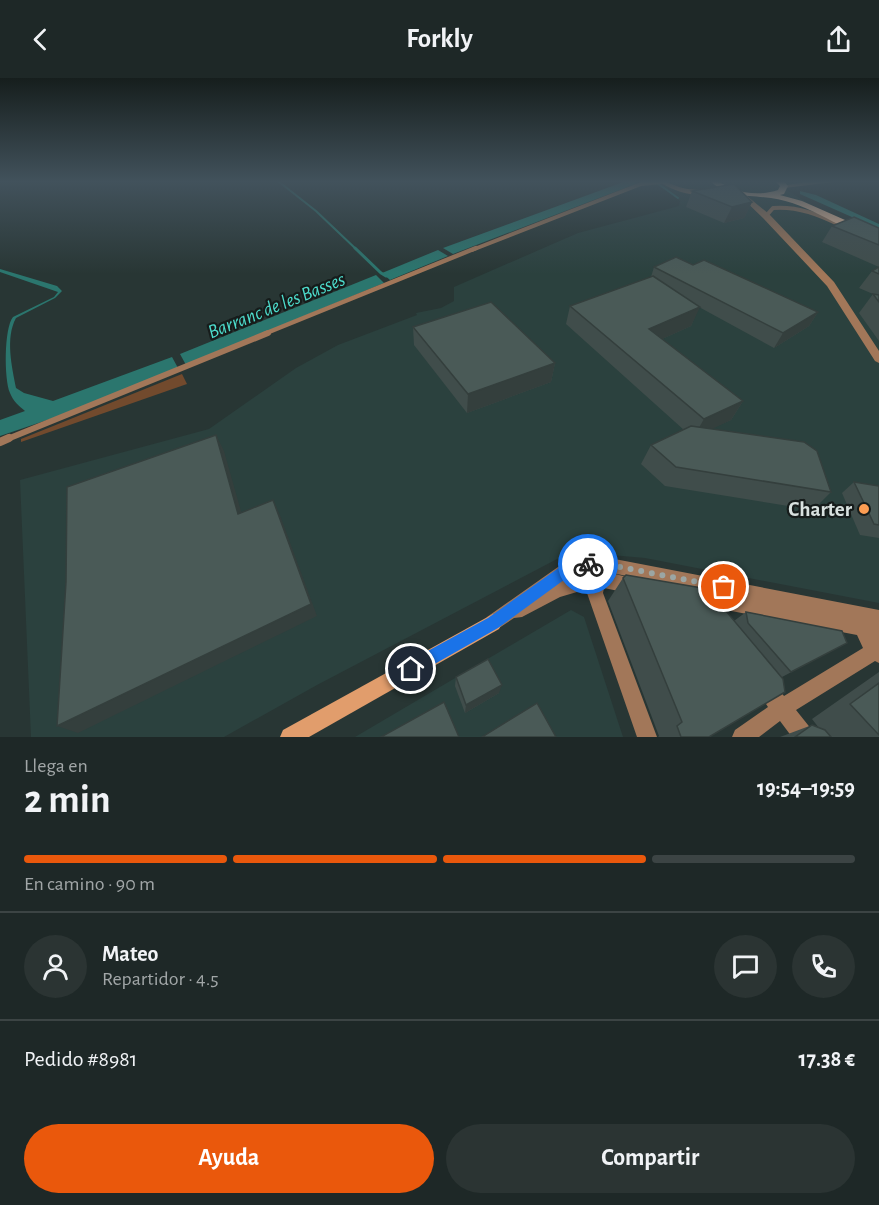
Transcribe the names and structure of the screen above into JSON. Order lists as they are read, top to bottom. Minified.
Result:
{"water":["Barranc de les Basses"],"places":["Charter"],"page":{"header":"Forkly","heading":["2 min","Llega en","19:54–19:59"],"panel":["Mateo","Repartidor · 4.5","Pedido #8981","17.38 €"],"bar":"En camino · 90 m","buttons":["Ayuda","Compartir"]}}
